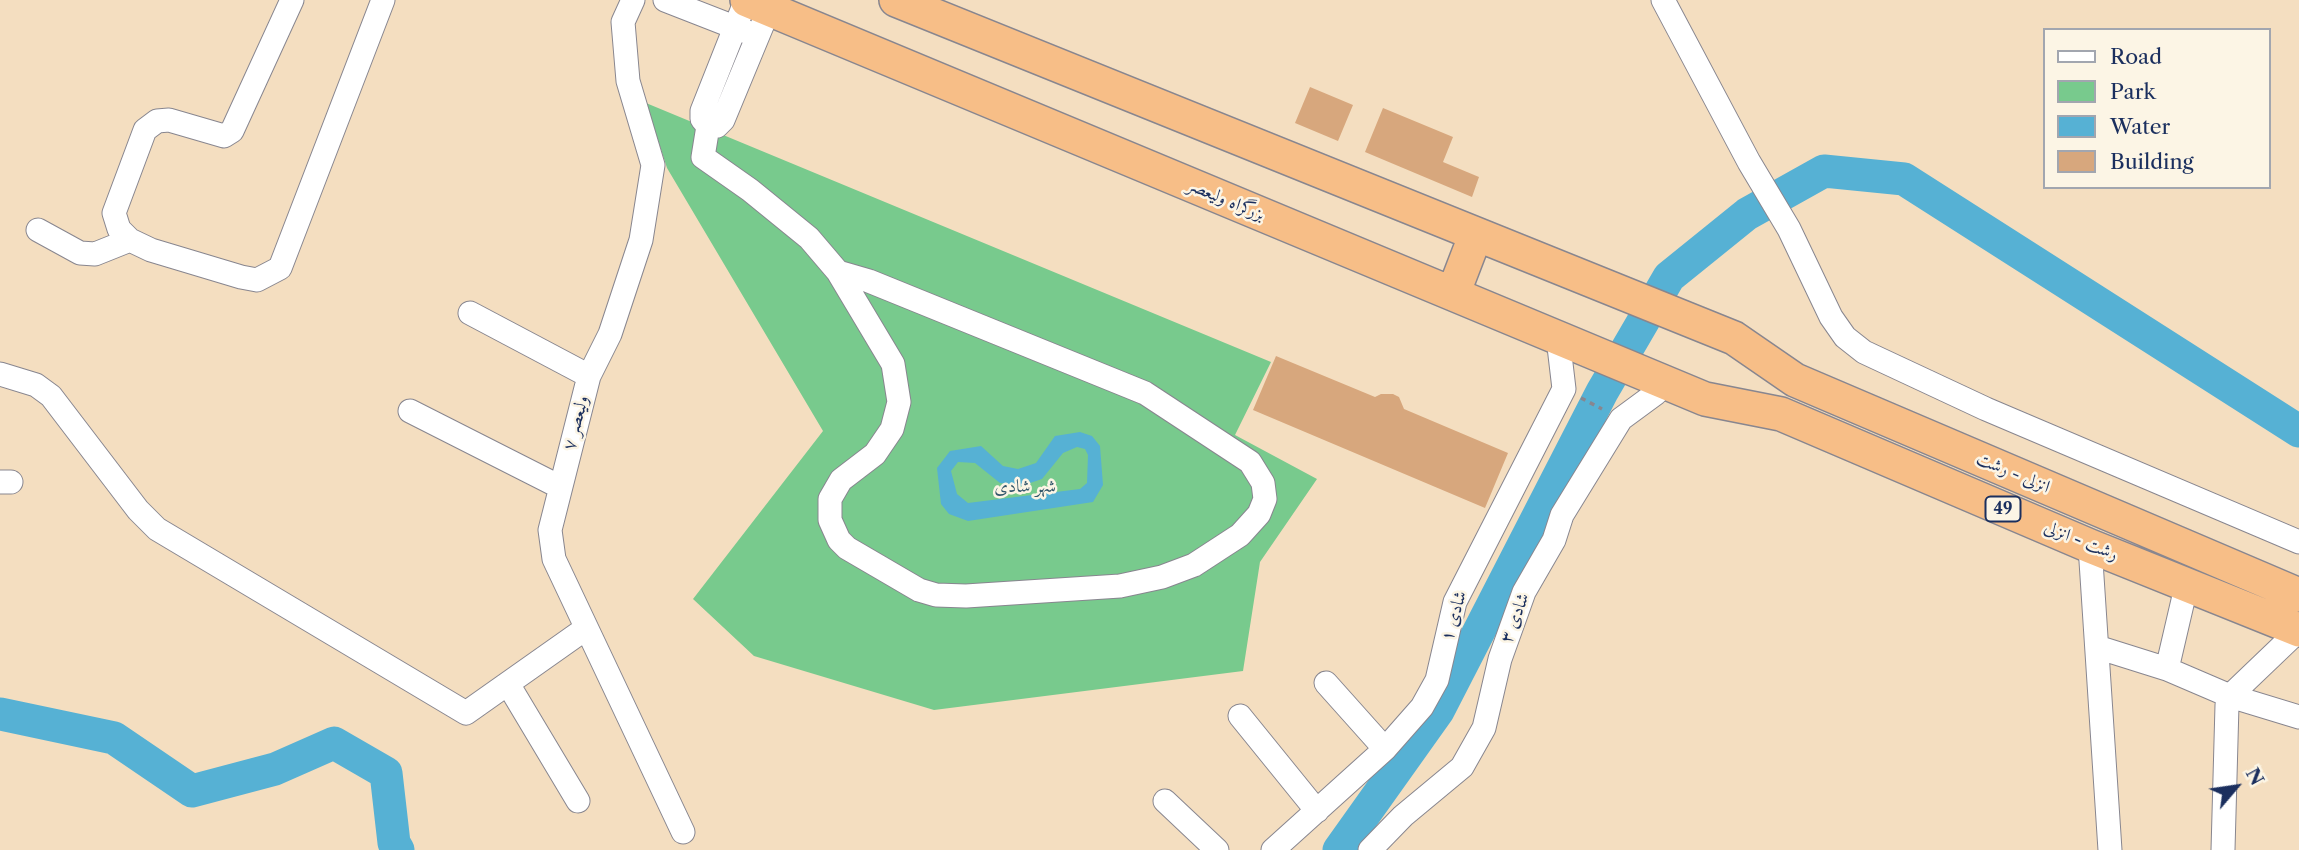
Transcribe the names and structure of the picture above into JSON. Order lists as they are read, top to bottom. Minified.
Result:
{"streets":{"highway":["بزرگراه ولیعصر","انزلی - رشت","49","رشت - انزلی"],"street":["ولیعصر ۷","شادی ۱","شادی ۳"]},"crossings":[["بزرگراه ولیعصر","رشت - انزلی"],["بزرگراه ولیعصر","شادی ۳"]],"parks":["شهر شادی"],"legend":["Road","Park","Water","Building"],"north":"top right"}
